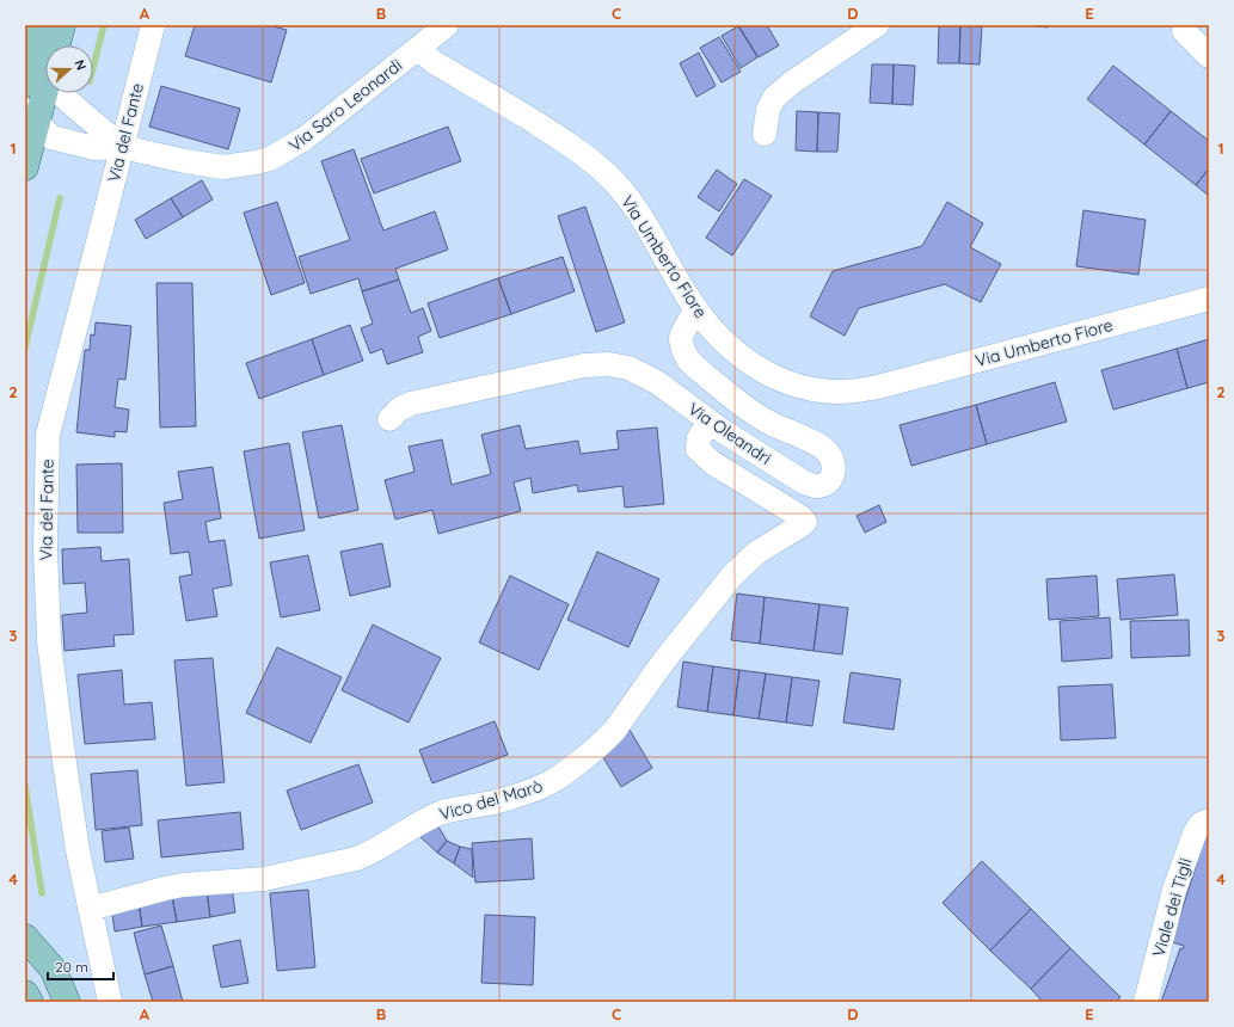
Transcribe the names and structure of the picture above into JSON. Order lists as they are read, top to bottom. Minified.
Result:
{"streets":{"street":["Via Saro Leonardi","Via del Fante","Via Umberto Fiore","Via Oleandri","Vico del Marò","Viale dei Tigli"]},"crossings":[["Via Saro Leonardi","Via del Fante"],["Via Saro Leonardi","Via Umberto Fiore"],["Via del Fante","Vico del Marò"],["Via Umberto Fiore","Via Oleandri"],["Via Oleandri","Vico del Marò"]],"scale_bar":"20 m","north":"right","grid":{"columns":["A","B","C","D","E"],"rows":["1","2","3","4"]}}
